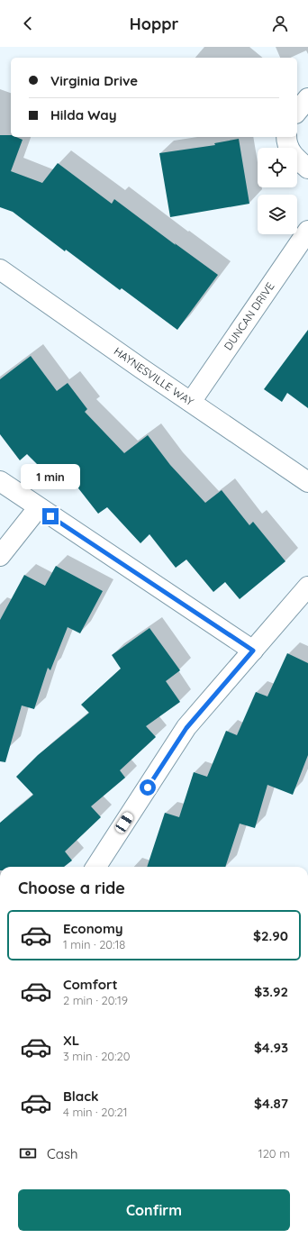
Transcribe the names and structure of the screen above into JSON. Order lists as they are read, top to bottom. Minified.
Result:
{"streets":{"street":["DUNCAN DRIVE","HAYNESVILLE WAY"]},"crossings":[["DUNCAN DRIVE","HAYNESVILLE WAY"]],"page":{"header":"Hoppr","banner":["Virginia Drive","Hilda Way"],"bubble":"1 min","heading":"Choose a ride","list":[{"name":"Economy","note":"1 min · 20:18","value":"$2.90"},{"name":"Comfort","note":"2 min · 20:19","value":"$3.92"},{"name":"XL","note":"3 min · 20:20","value":"$4.93"},{"name":"Black","note":"4 min · 20:21","value":"$4.87"}],"pay":["Cash","120 m"],"buttons":"Confirm"}}
